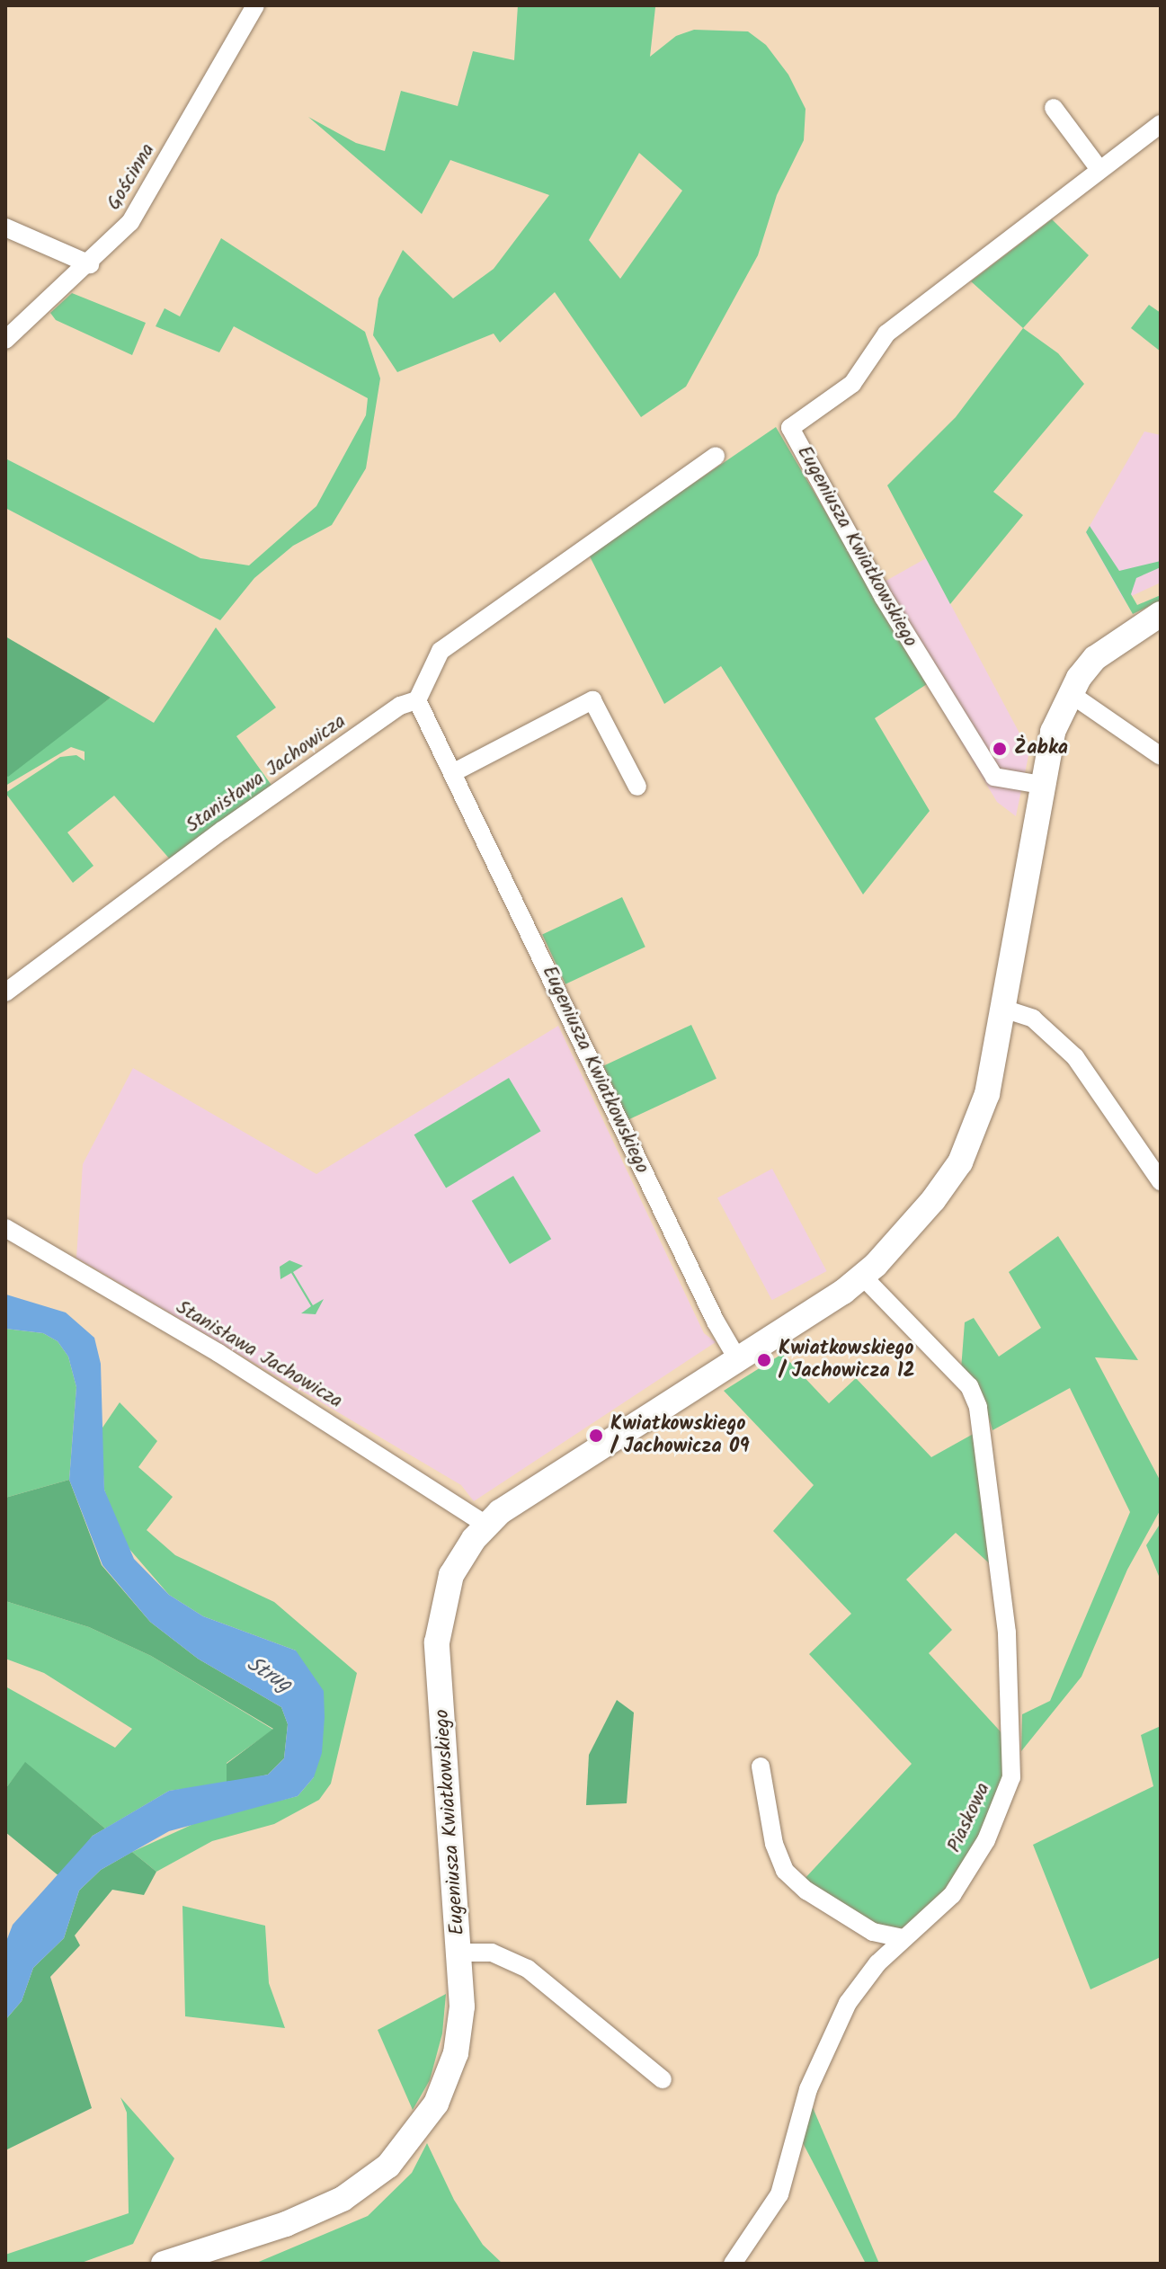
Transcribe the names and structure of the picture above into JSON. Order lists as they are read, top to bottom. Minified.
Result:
{"streets":{"street":["Gościnna","Eugeniusza Kwiatkowskiego","Stanisława Jachowicza","Piaskowa"]},"crossings":[["Eugeniusza Kwiatkowskiego","Stanisława Jachowicza"],["Eugeniusza Kwiatkowskiego","Piaskowa"]],"water":["Strug"],"places":["Żabka","Kwiatkowskiego / Jachowicza 12","Kwiatkowskiego / Jachowicza 09"]}
